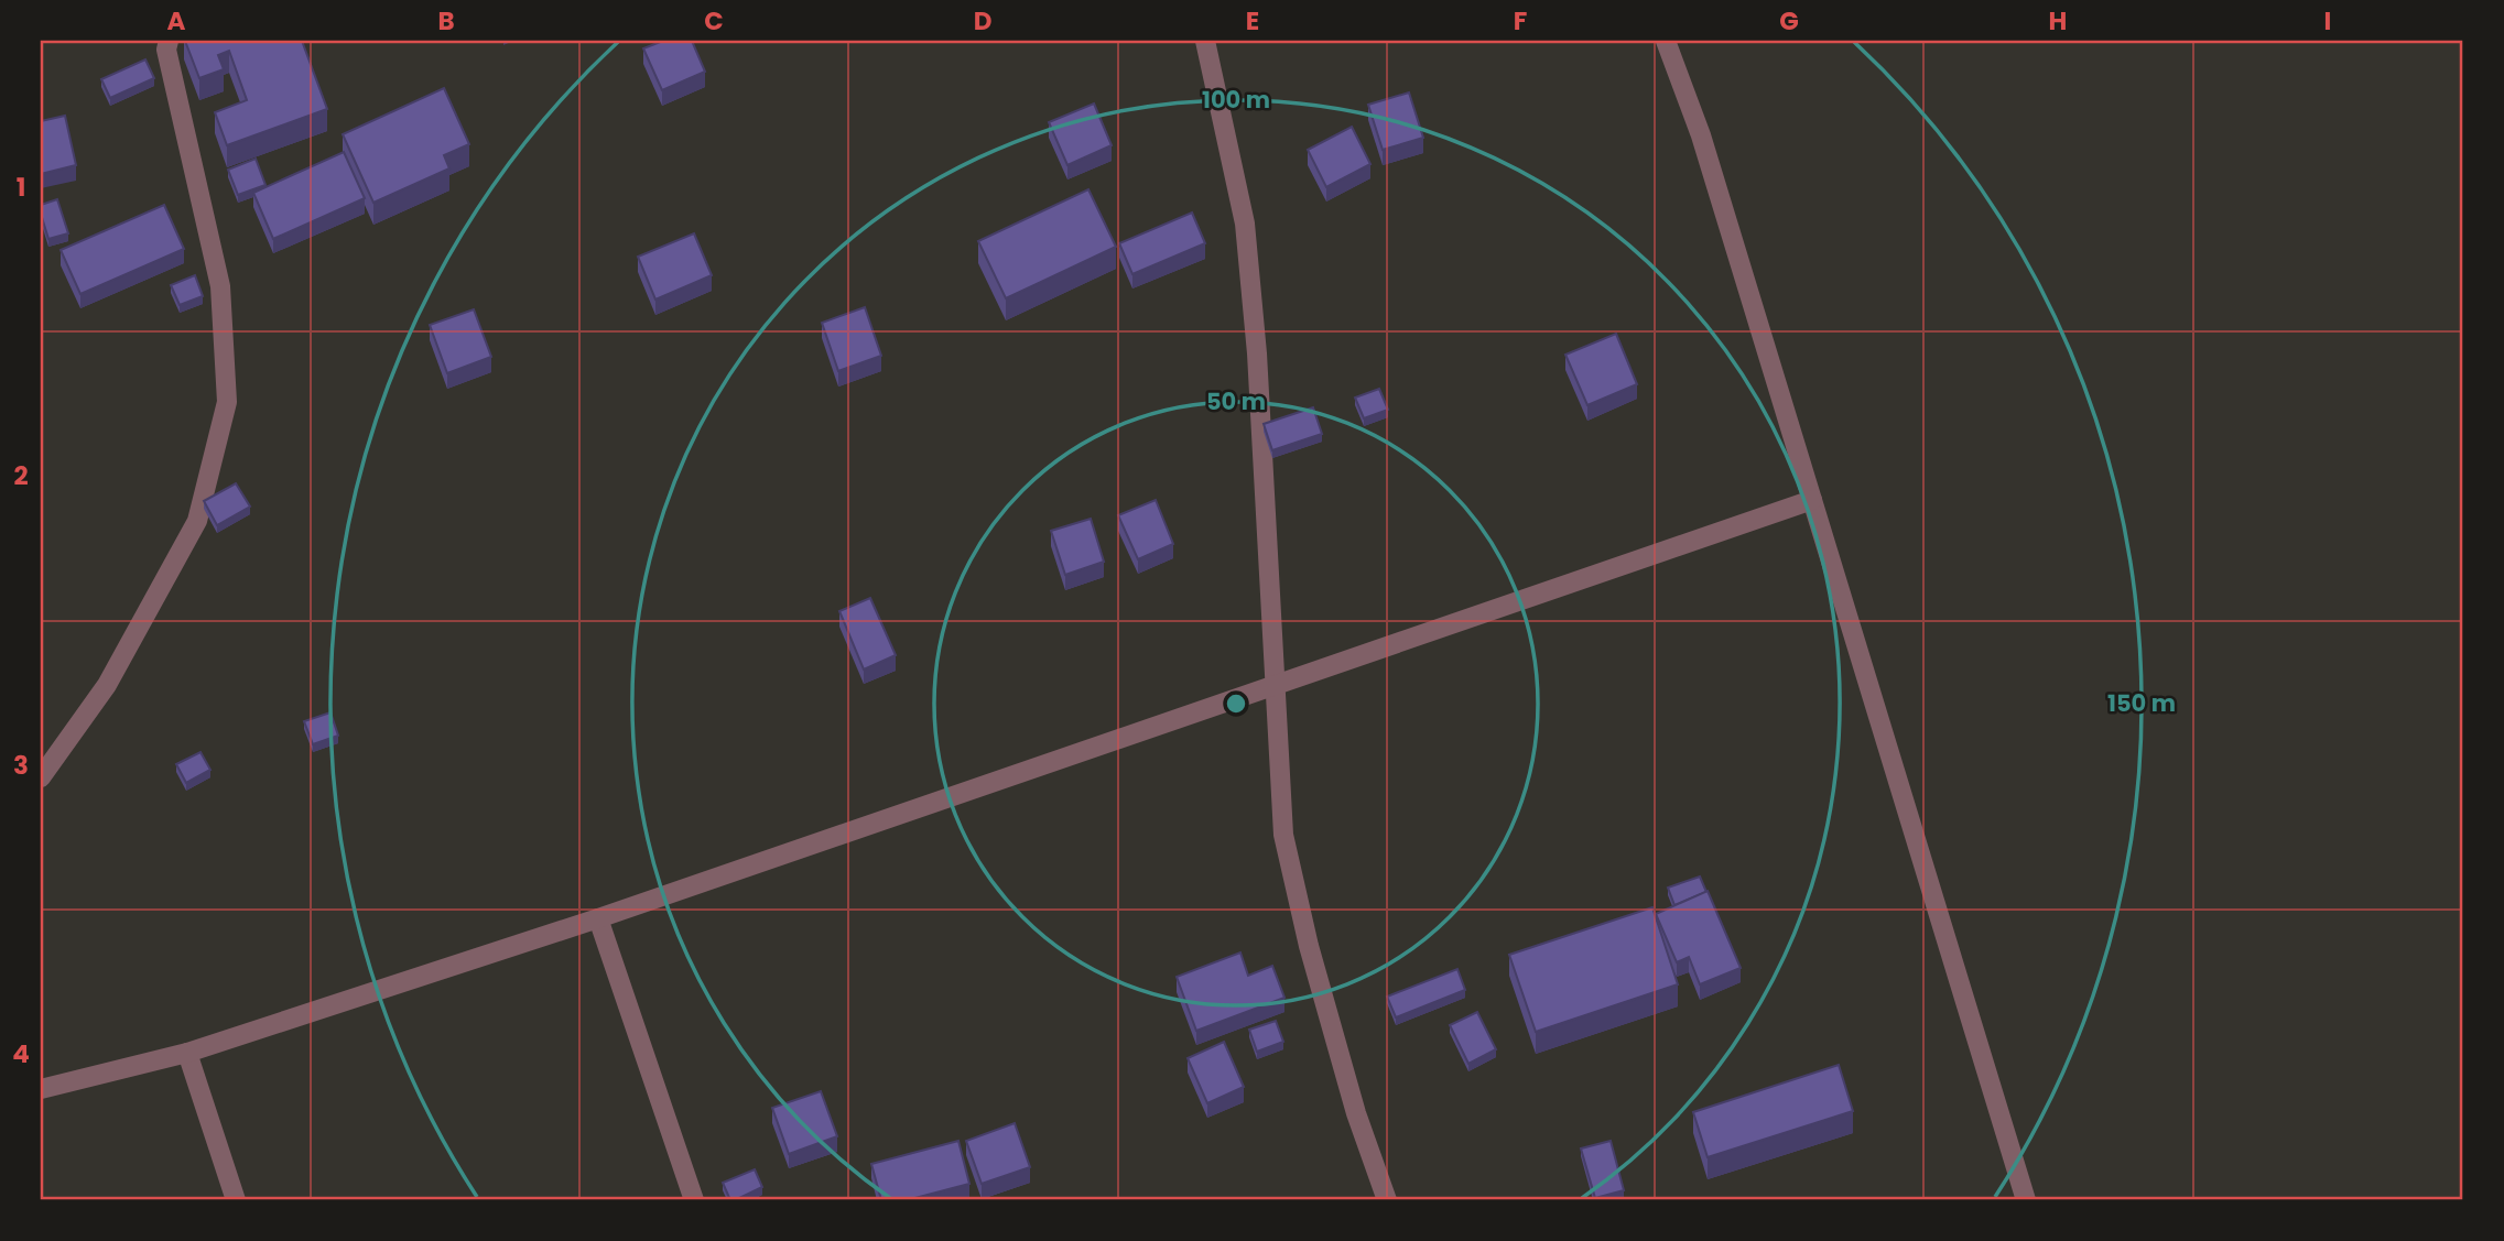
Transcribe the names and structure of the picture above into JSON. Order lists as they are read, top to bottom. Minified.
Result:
{"grid":{"columns":["A","B","C","D","E","F","G","H","I"],"rows":["1","2","3","4"]},"rings":["100 m","50 m","150 m"]}
